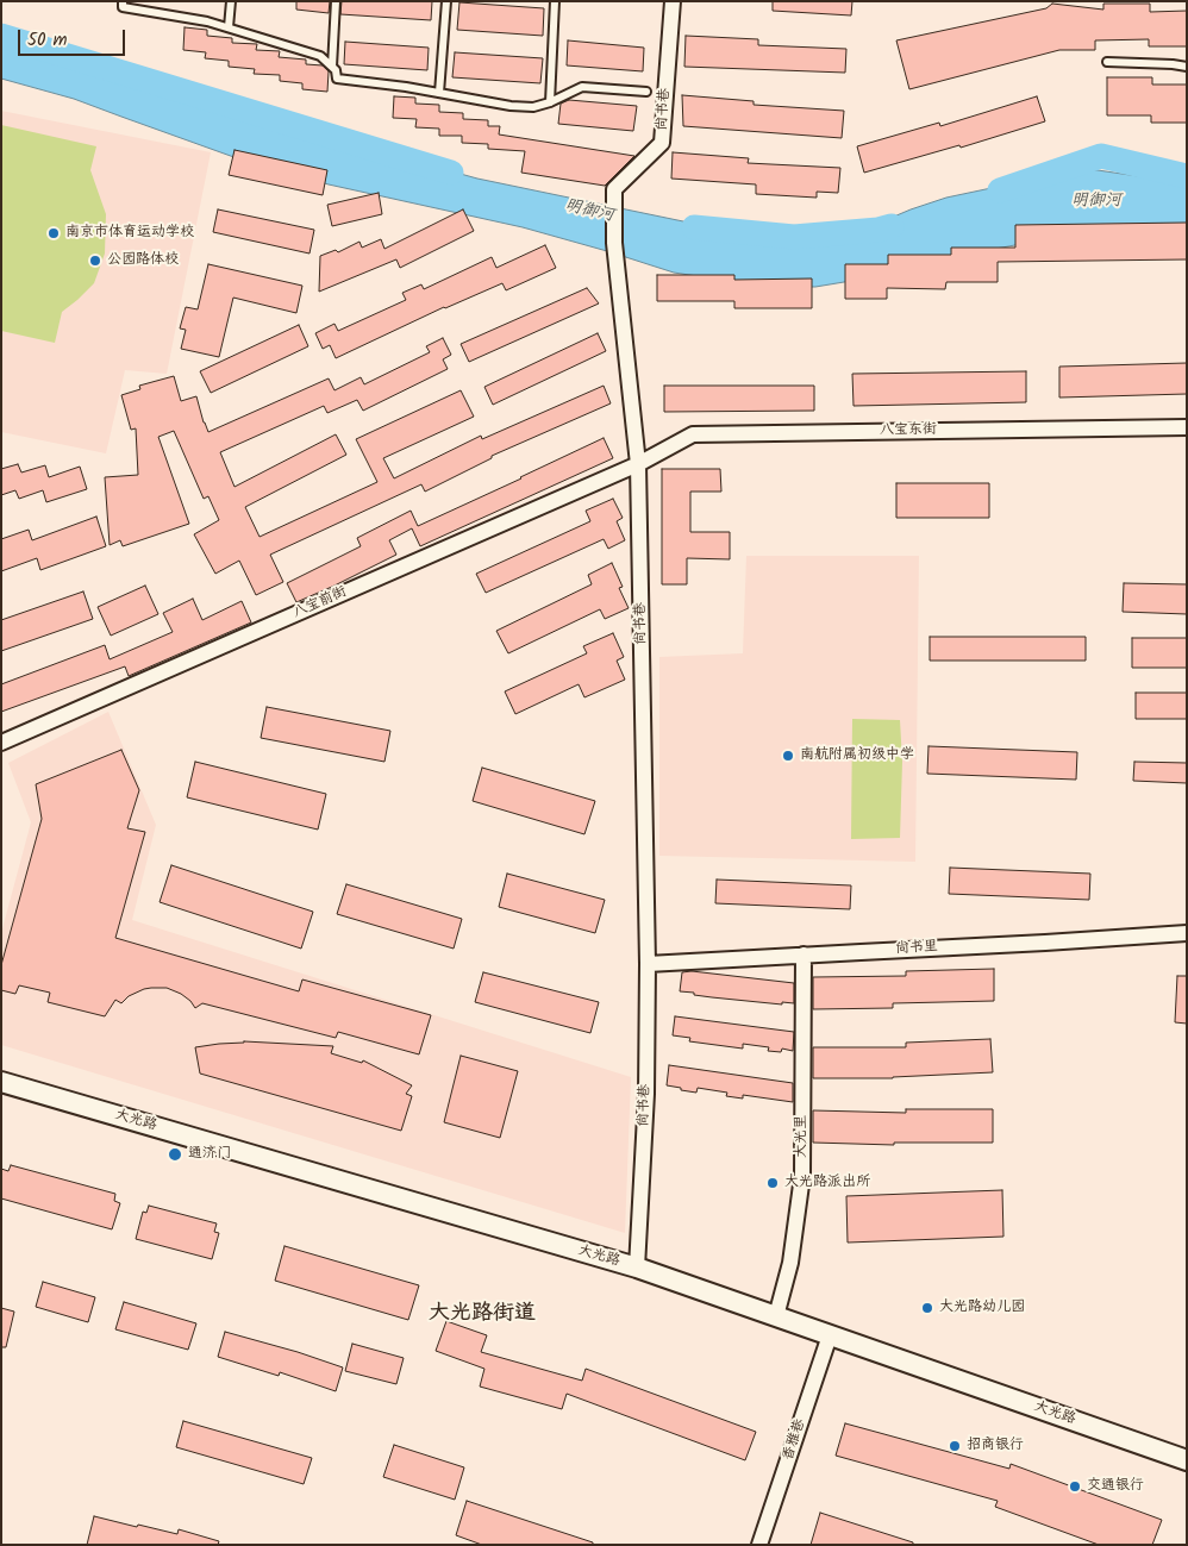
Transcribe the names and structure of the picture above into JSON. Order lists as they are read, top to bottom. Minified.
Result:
{"streets":{"street":["尚书巷","八宝东街","八宝前街","尚书里","大光路","大光里","香雅巷"]},"crossings":[["尚书巷","八宝东街"],["尚书巷","八宝前街"],["尚书巷","尚书里"],["尚书巷","大光路"],["八宝东街","八宝前街"],["尚书里","大光里"],["大光路","大光里"],["大光路","香雅巷"]],"districts":["大光路街道"],"water":["明御河"],"places":["南京市体育运动学校","公园路体校","南航附属初级中学","通济门","大光路派出所","大光路幼儿园","招商银行","交通银行"],"scale_bar":"50 m"}
